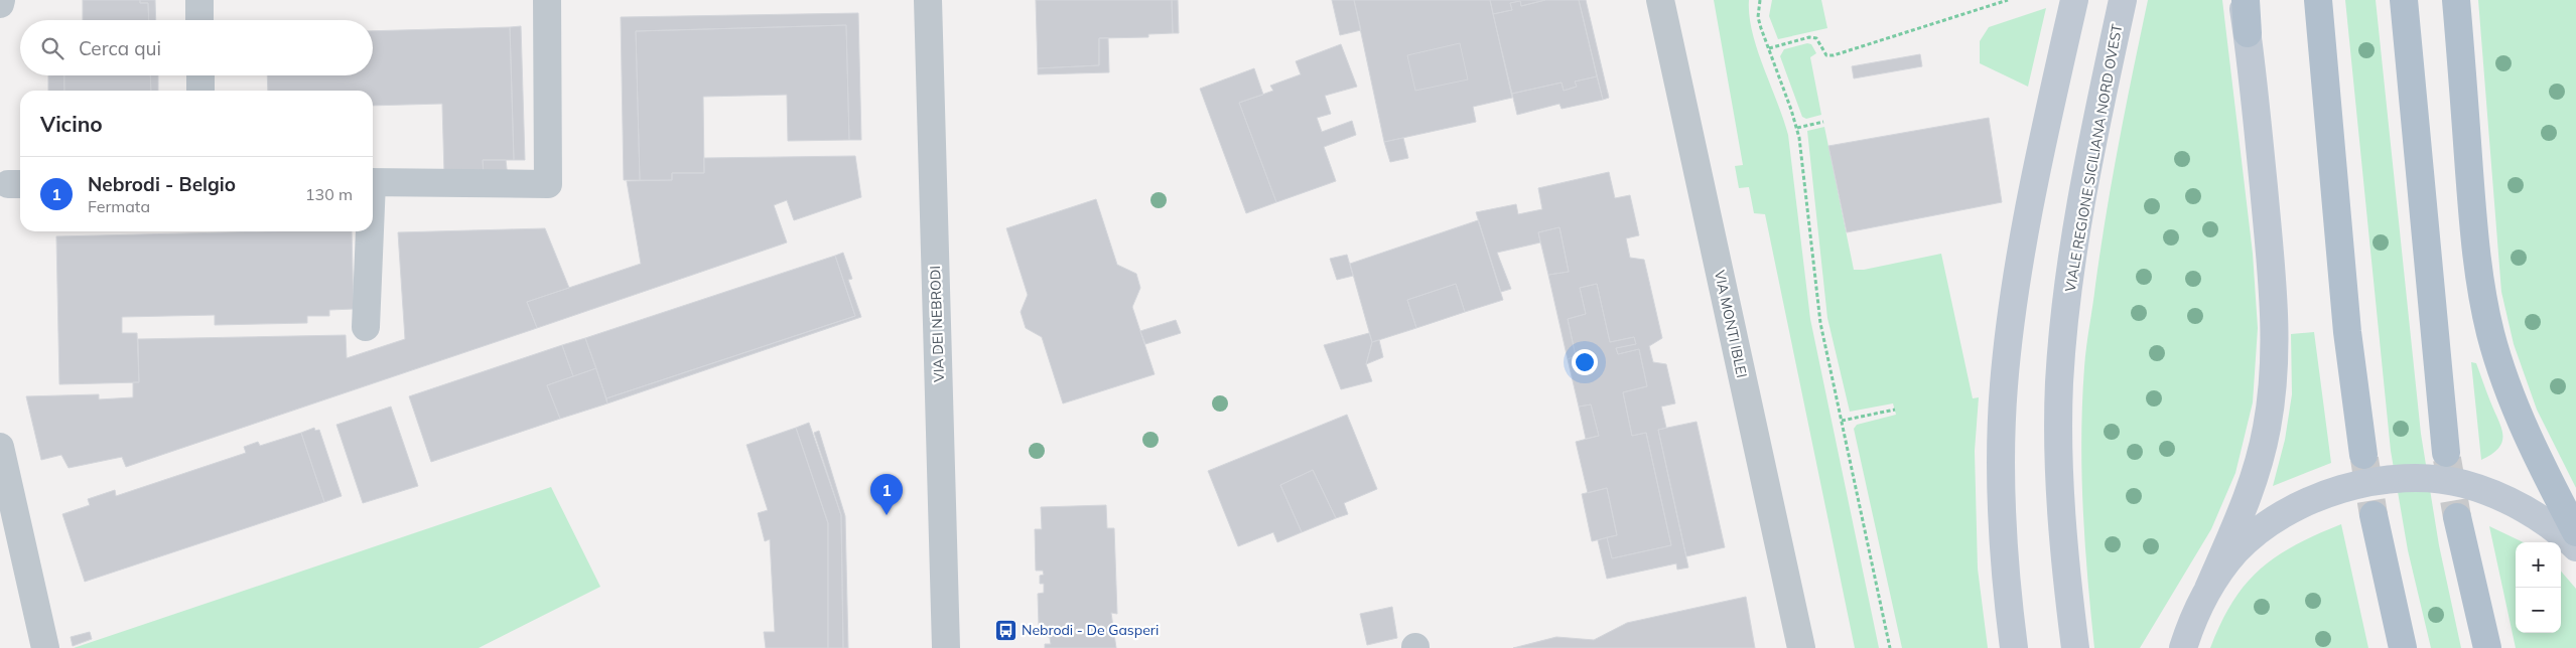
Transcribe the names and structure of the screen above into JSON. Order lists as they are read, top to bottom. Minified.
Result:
{"streets":{"street":["VIALE REGIONE SICILIANA NORD OVEST","VIA DEI NEBRODI","VIA MONTI IBLEI"]},"places":{"bus stop":["Nebrodi - De Gasperi"]},"page":{"search":"Cerca qui","heading":"Vicino","list":[{"mark":"1","name":"Nebrodi - Belgio","note":"Fermata","value":"130 m"}],"pins":"1","map_buttons":["+","−"]}}
